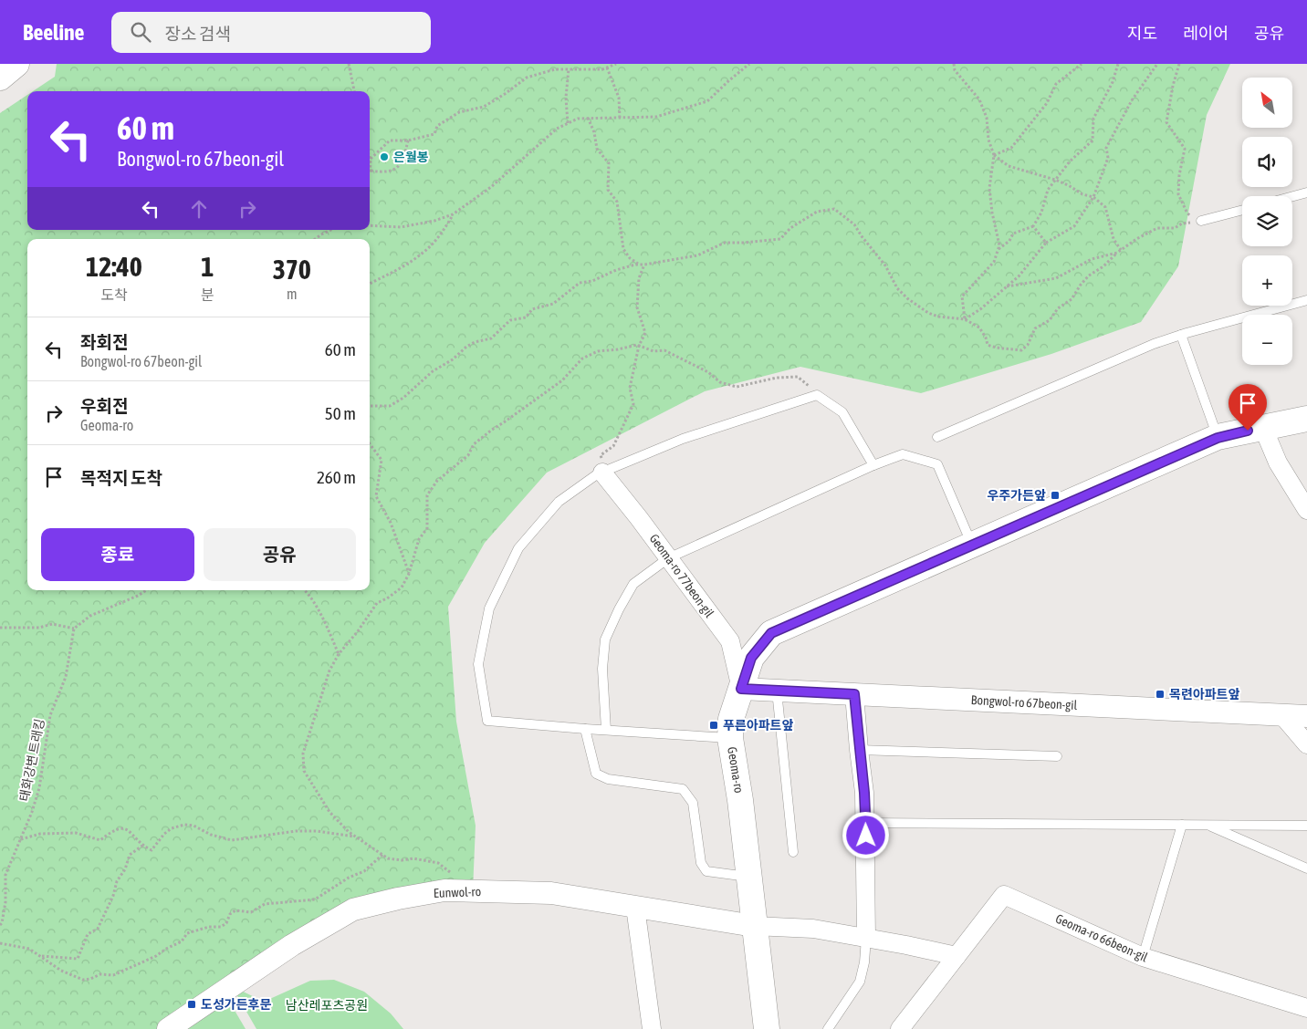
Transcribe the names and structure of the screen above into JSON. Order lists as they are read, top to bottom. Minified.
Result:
{"streets":{"main road":["Geoma-ro"],"street":["Geoma-ro 77beon-gil","Bongwol-ro 67beon-gil","Eunwol-ro","Geoma-ro 66beon-gil"],"path":["태화강변 트래킹"]},"crossings":[["Geoma-ro 77beon-gil","Bongwol-ro 67beon-gil"],["Geoma-ro 77beon-gil","Geoma-ro"],["Bongwol-ro 67beon-gil","Geoma-ro"],["Geoma-ro","Eunwol-ro"]],"parks":["남산레포츠공원"],"places":{"other":["은월봉"],"transit":["우주가든앞","목련아파트앞","푸른아파트앞","도성가든후문"]},"north":"top left","page":{"header":"Beeline","search":"장소 검색","nav":["지도","레이어","공유"],"map_buttons":["+","−"],"turn":["60 m","Bongwol-ro 67beon-gil"],"eta":["12:40","도착","1","분","370","m"],"list":[{"name":"좌회전","note":"Bongwol-ro 67beon-gil","value":"60 m"},{"name":"우회전","note":"Geoma-ro","value":"50 m"},{"name":"목적지 도착","value":"260 m"}],"buttons":["종료","공유"]}}
